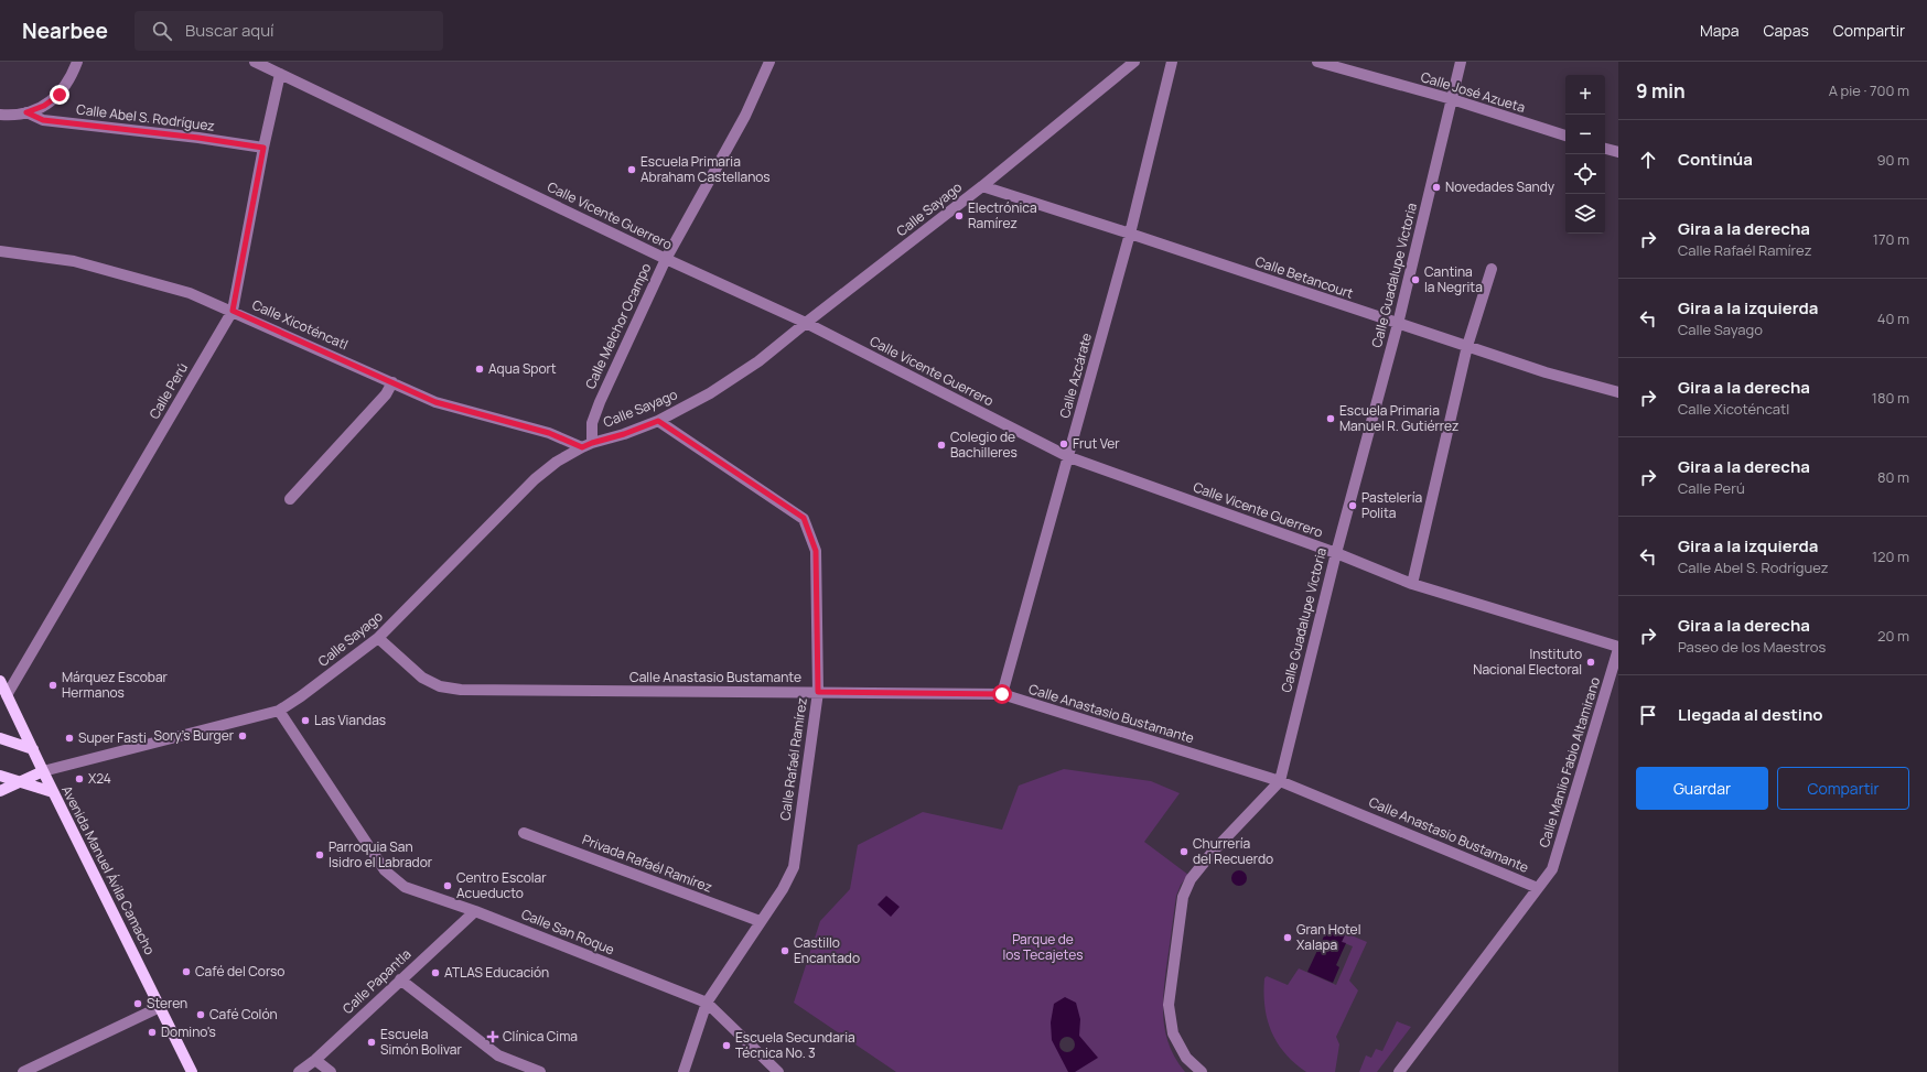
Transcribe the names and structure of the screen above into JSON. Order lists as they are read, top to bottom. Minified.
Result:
{"streets":{"main road":["Avenida Manuel Ávila Camacho"],"street":["Calle José Azueta","Calle Abel S. Rodríguez","Calle Sayago","Calle Vicente Guerrero","Calle Guadalupe Victoria","Calle Betancourt","Calle Xicoténcatl","Calle Melchor Ocampo","Calle Azcárate","Calle Perú","Calle Anastasio Bustamante","Calle Rafaél Ramírez","Calle Manlio Fabio Altamirano","Privada Rafaél Ramírez","Calle San Roque","Calle Papantla"]},"crossings":[["Calle José Azueta","Calle Guadalupe Victoria"],["Calle Abel S. Rodríguez","Calle Perú"],["Calle Sayago","Calle Vicente Guerrero"],["Calle Sayago","Calle Betancourt"],["Calle Sayago","Calle Xicoténcatl"],["Calle Sayago","Calle Melchor Ocampo"],["Calle Sayago","Calle Anastasio Bustamante"],["Calle Sayago","Calle Rafaél Ramírez"],["Calle Sayago","Avenida Manuel Ávila Camacho"],["Calle Sayago","Calle San Roque"],["Calle Vicente Guerrero","Calle Guadalupe Victoria"],["Calle Vicente Guerrero","Calle Melchor Ocampo"],["Calle Vicente Guerrero","Calle Azcárate"],["Calle Vicente Guerrero","Calle Perú"],["Calle Vicente Guerrero","Calle Manlio Fabio Altamirano"],["Calle Guadalupe Victoria","Calle Betancourt"],["Calle Guadalupe Victoria","Calle Anastasio Bustamante"],["Calle Betancourt","Calle Azcárate"],["Calle Xicoténcatl","Calle Melchor Ocampo"],["Calle Xicoténcatl","Calle Perú"],["Calle Azcárate","Calle Anastasio Bustamante"],["Calle Perú","Avenida Manuel Ávila Camacho"],["Calle Anastasio Bustamante","Calle Rafaél Ramírez"],["Calle Anastasio Bustamante","Calle Manlio Fabio Altamirano"],["Calle Rafaél Ramírez","Privada Rafaél Ramírez"],["Calle Rafaél Ramírez","Calle San Roque"],["Calle San Roque","Calle Papantla"]],"parks":["Parque de los Tecajetes"],"places":{"other":["Escuela Primaria Abraham Castellanos","Novedades Sandy","Electrónica Ramírez","Cantina la Negrita","Aqua Sport","Escuela Primaria Manuel R. Gutiérrez","Frut Ver","Colegio de Bachilleres","Pastelería Polita","Instituto Nacional Electoral","Márquez Escobar Hermanos","Las Viandas","Sory's Burger","Super Fasti","X24","Churrería del Recuerdo","Parroquia San Isidro el Labrador","Centro Escolar Acueducto","Gran Hotel Xalapa","Castillo Encantado","Café del Corso","ATLAS Educación","Steren","Café Colón","Domino's","Escuela Simón Bolivar","Escuela Secundaria Técnica No. 3"],"health":["Clínica Cima"]},"page":{"header":"Nearbee","search":"Buscar aquí","nav":["Mapa","Capas","Compartir"],"heading":["9 min","A pie · 700 m"],"map_buttons":["+","−"],"list":[["Continúa","90 m"],["Gira a la derecha","Calle Rafaél Ramírez","170 m"],["Gira a la izquierda","Calle Sayago","40 m"],["Gira a la derecha","Calle Xicoténcatl","180 m"],["Gira a la derecha","Calle Perú","80 m"],["Gira a la izquierda","Calle Abel S. Rodríguez","120 m"],["Gira a la derecha","Paseo de los Maestros","20 m"],"Llegada al destino"],"buttons":["Guardar","Compartir"]}}
